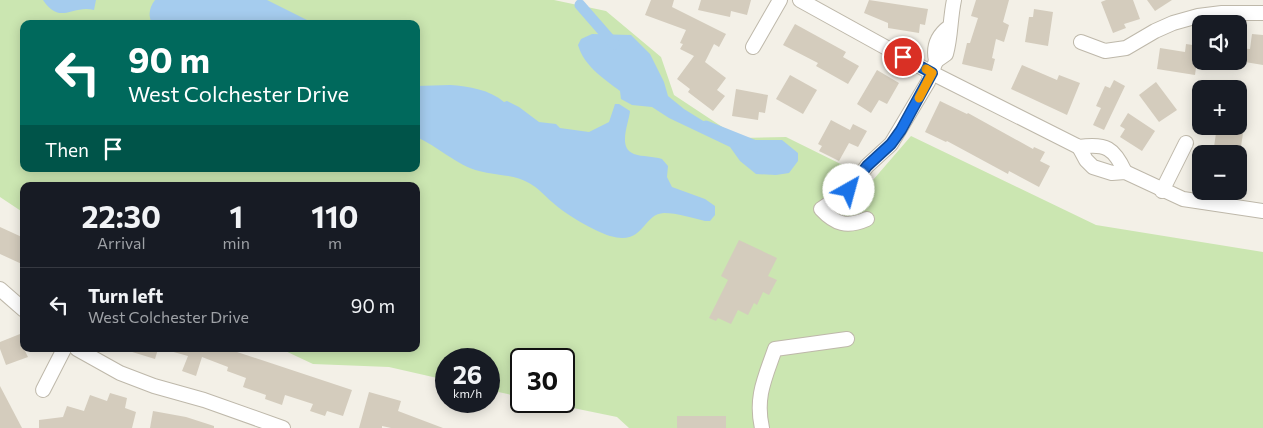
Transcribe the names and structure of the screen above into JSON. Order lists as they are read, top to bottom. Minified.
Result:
{"page":{"map_buttons":["+","−"],"turn":["90 m","West Colchester Drive"],"then":"Then","eta":["22:30","Arrival","1","min","110","m"],"list":[{"name":"Turn left","note":"West Colchester Drive","value":"90 m"}],"speed":"26 km/h","limit":"30"}}
